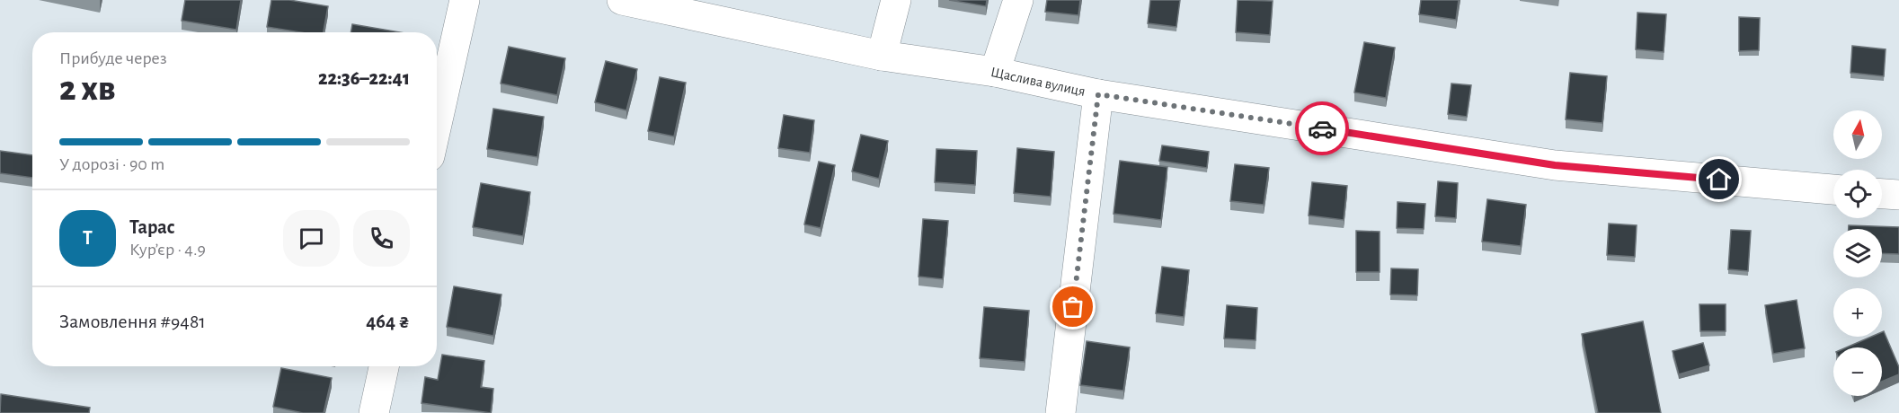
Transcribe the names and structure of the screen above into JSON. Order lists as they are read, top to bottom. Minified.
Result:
{"streets":{"street":["Щаслива вулиця"]},"north":"top","page":{"heading":["2 хв","Прибуде через","22:36–22:41"],"panel":["Тарас","Кур’єр · 4.9","Замовлення #9481","464 ₴"],"map_buttons":["+","−"],"bar":"У дорозі · 90 m","round":"Т"}}
